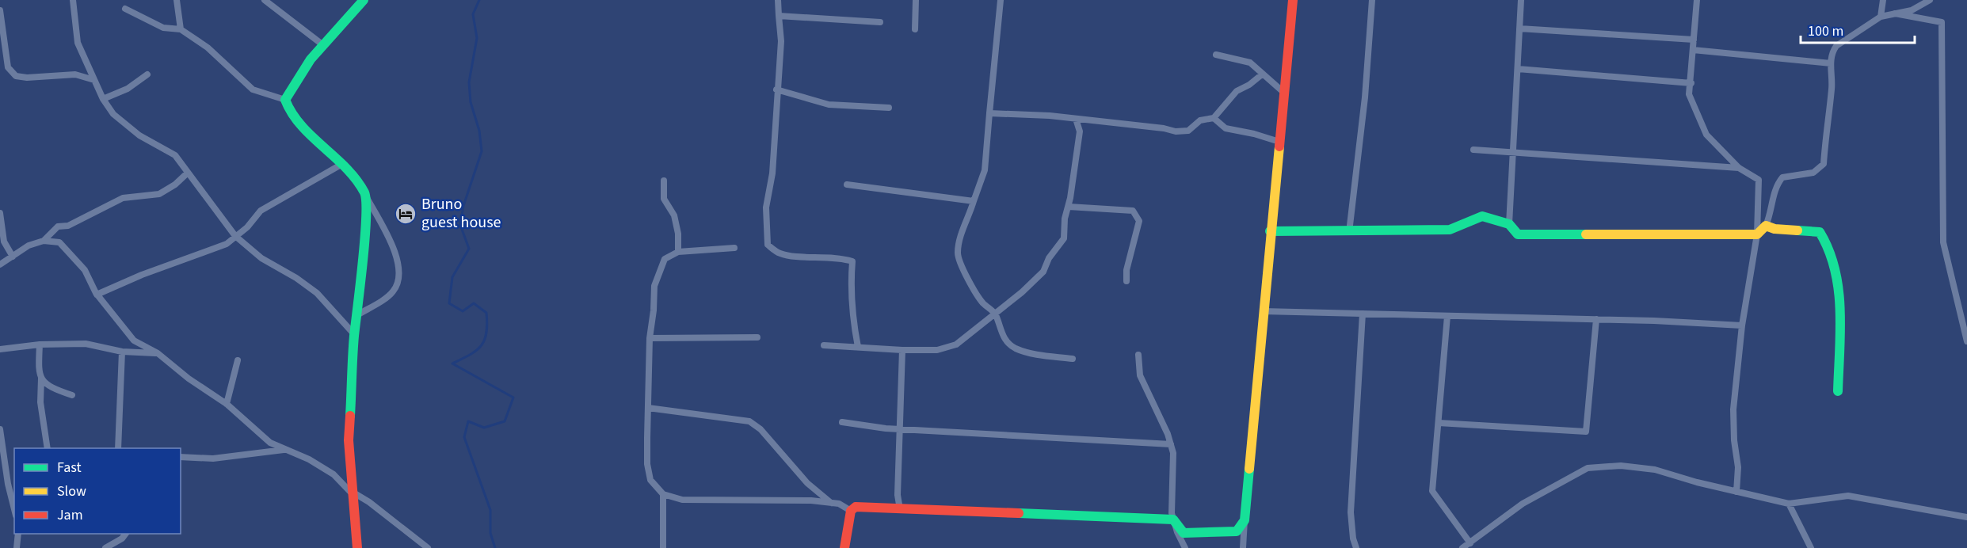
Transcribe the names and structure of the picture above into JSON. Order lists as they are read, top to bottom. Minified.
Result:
{"places":{"hotel":["Bruno guest house"]},"legend":["Fast","Slow","Jam"],"scale_bar":"100 m"}
